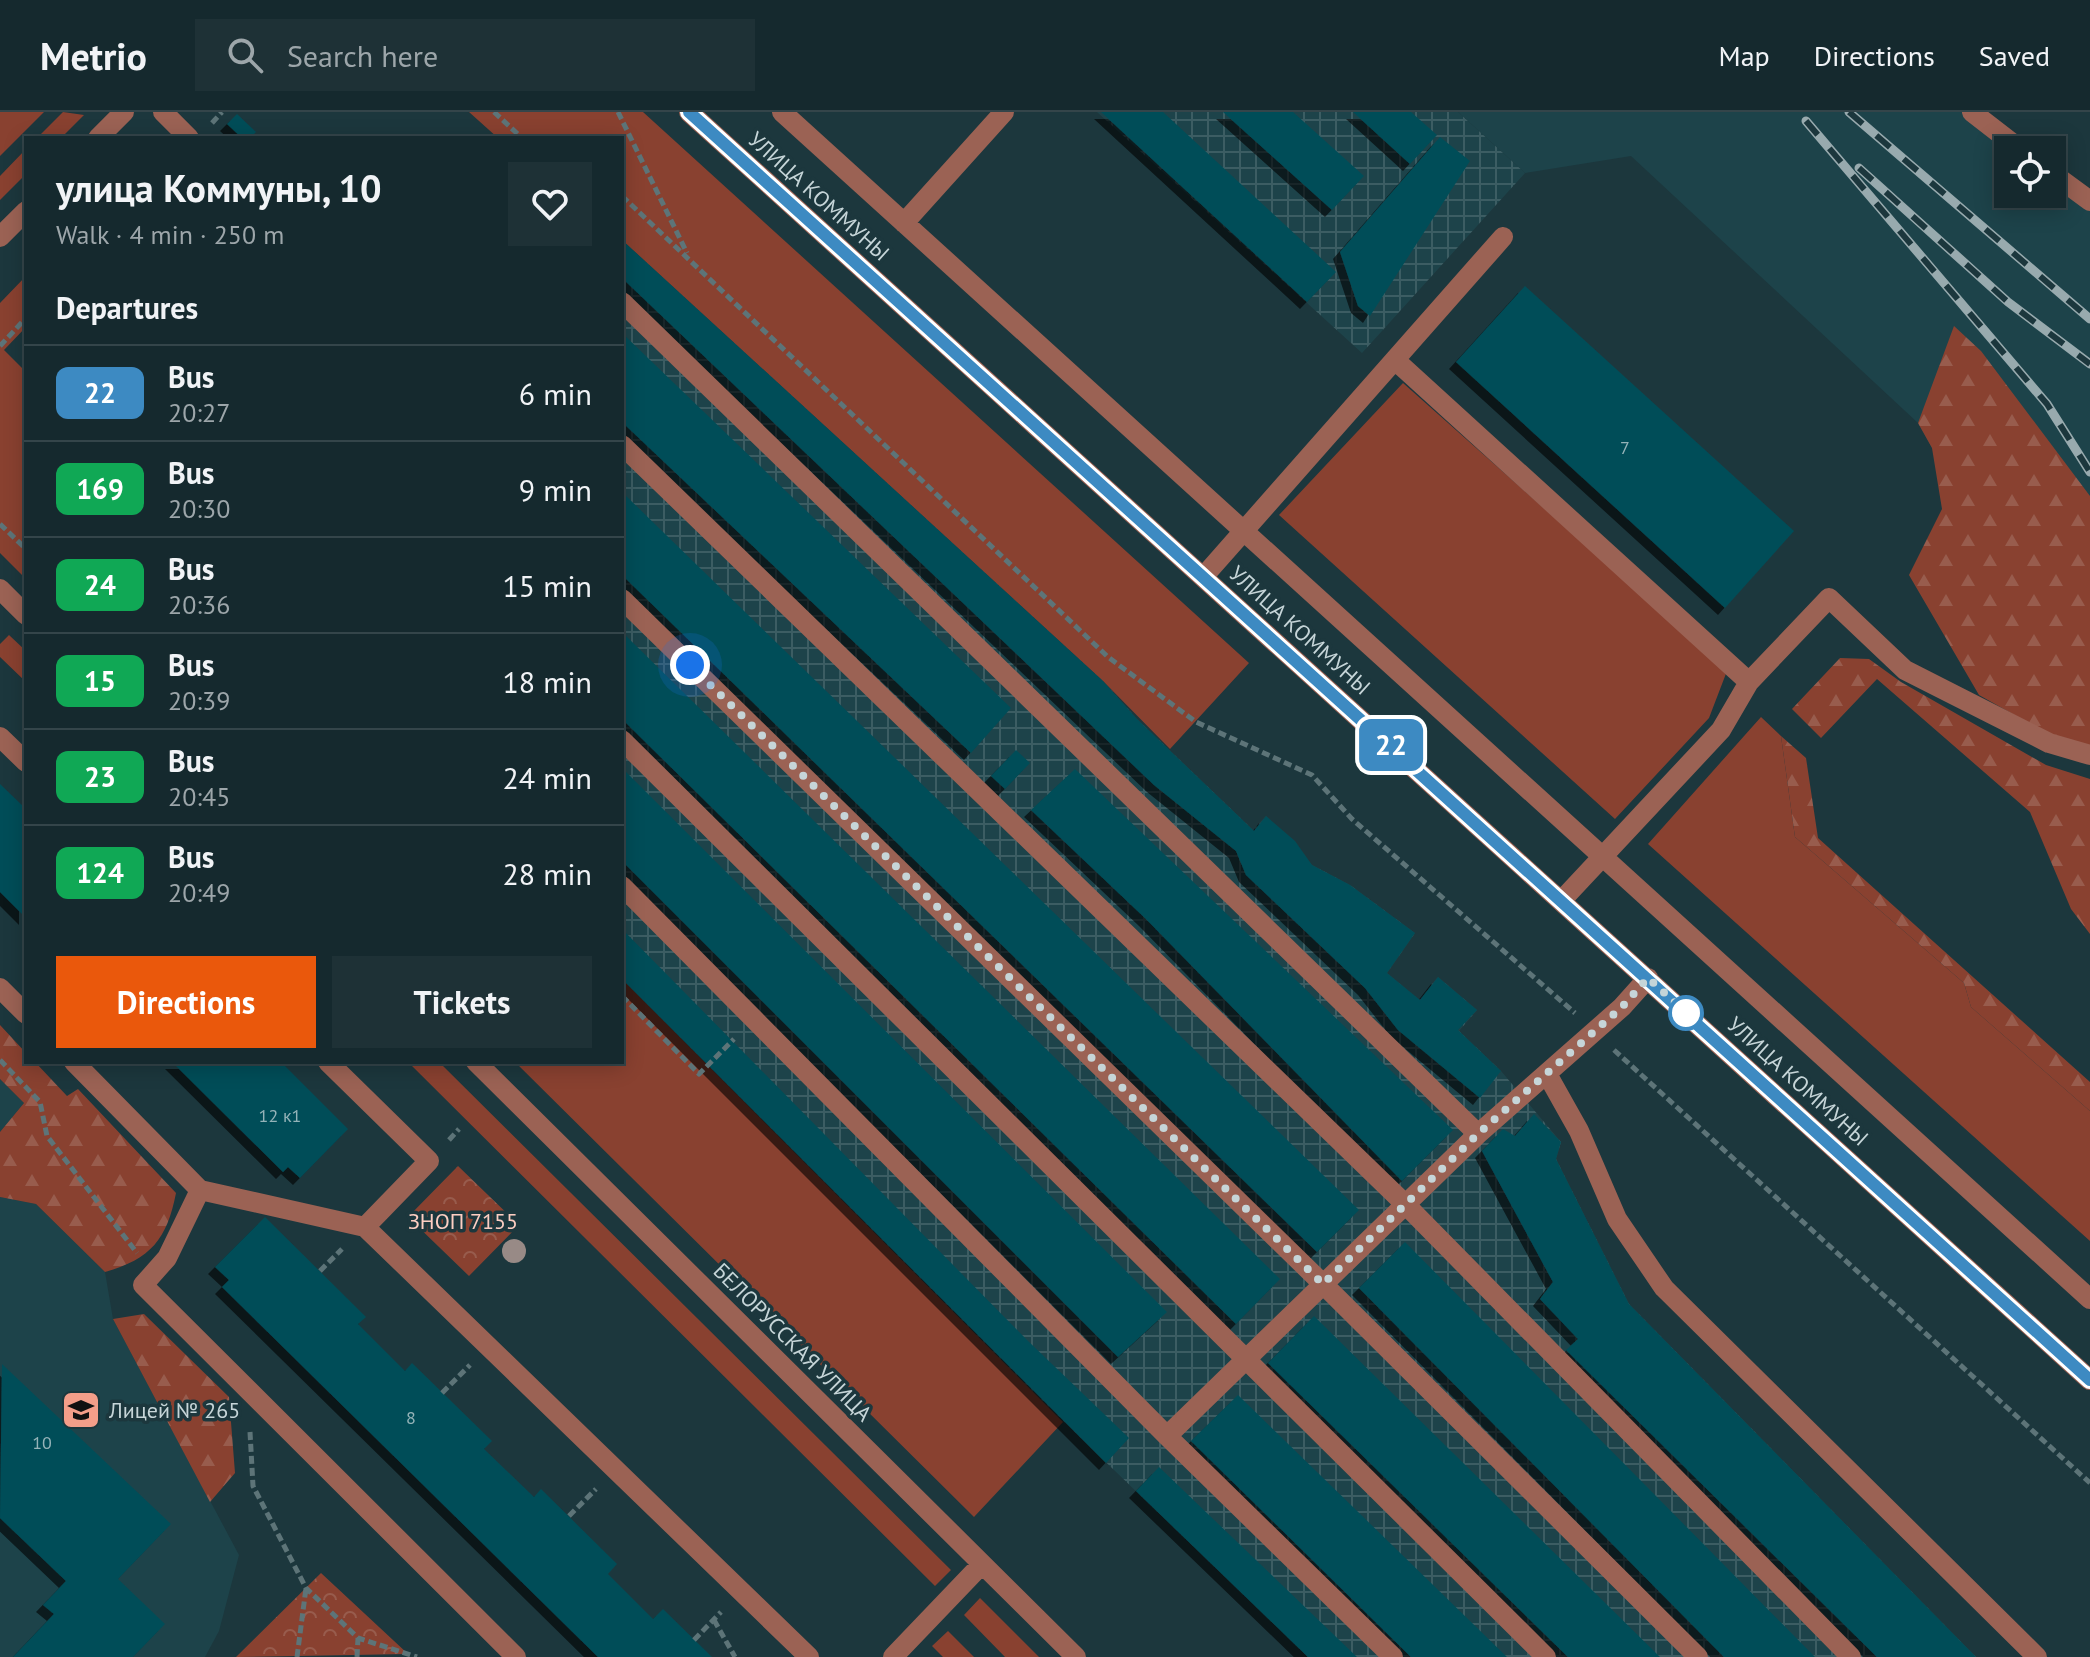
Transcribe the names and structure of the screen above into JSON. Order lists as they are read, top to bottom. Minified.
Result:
{"streets":{"street":["УЛИЦА КОММУНЫ","БЕЛОРУССКАЯ УЛИЦА"]},"parks":["ЗНОП 7155"],"places":{"school or university":["Лицей № 265"]},"lines":["bus line 22"],"house_numbers":["7","12 к1","8","10"],"page":{"header":"Metrio","search":"Search here","nav":["Map","Directions","Saved"],"on_map":"22","heading":[["улица Коммуны, 10","Walk · 4 min · 250 m"],"Departures"],"list":[{"mark":"22","name":"Bus","note":"20:27","value":"6 min"},{"mark":"169","name":"Bus","note":"20:30","value":"9 min"},{"mark":"24","name":"Bus","note":"20:36","value":"15 min"},{"mark":"15","name":"Bus","note":"20:39","value":"18 min"},{"mark":"23","name":"Bus","note":"20:45","value":"24 min"},{"mark":"124","name":"Bus","note":"20:49","value":"28 min"}],"buttons":["Directions","Tickets"]}}
